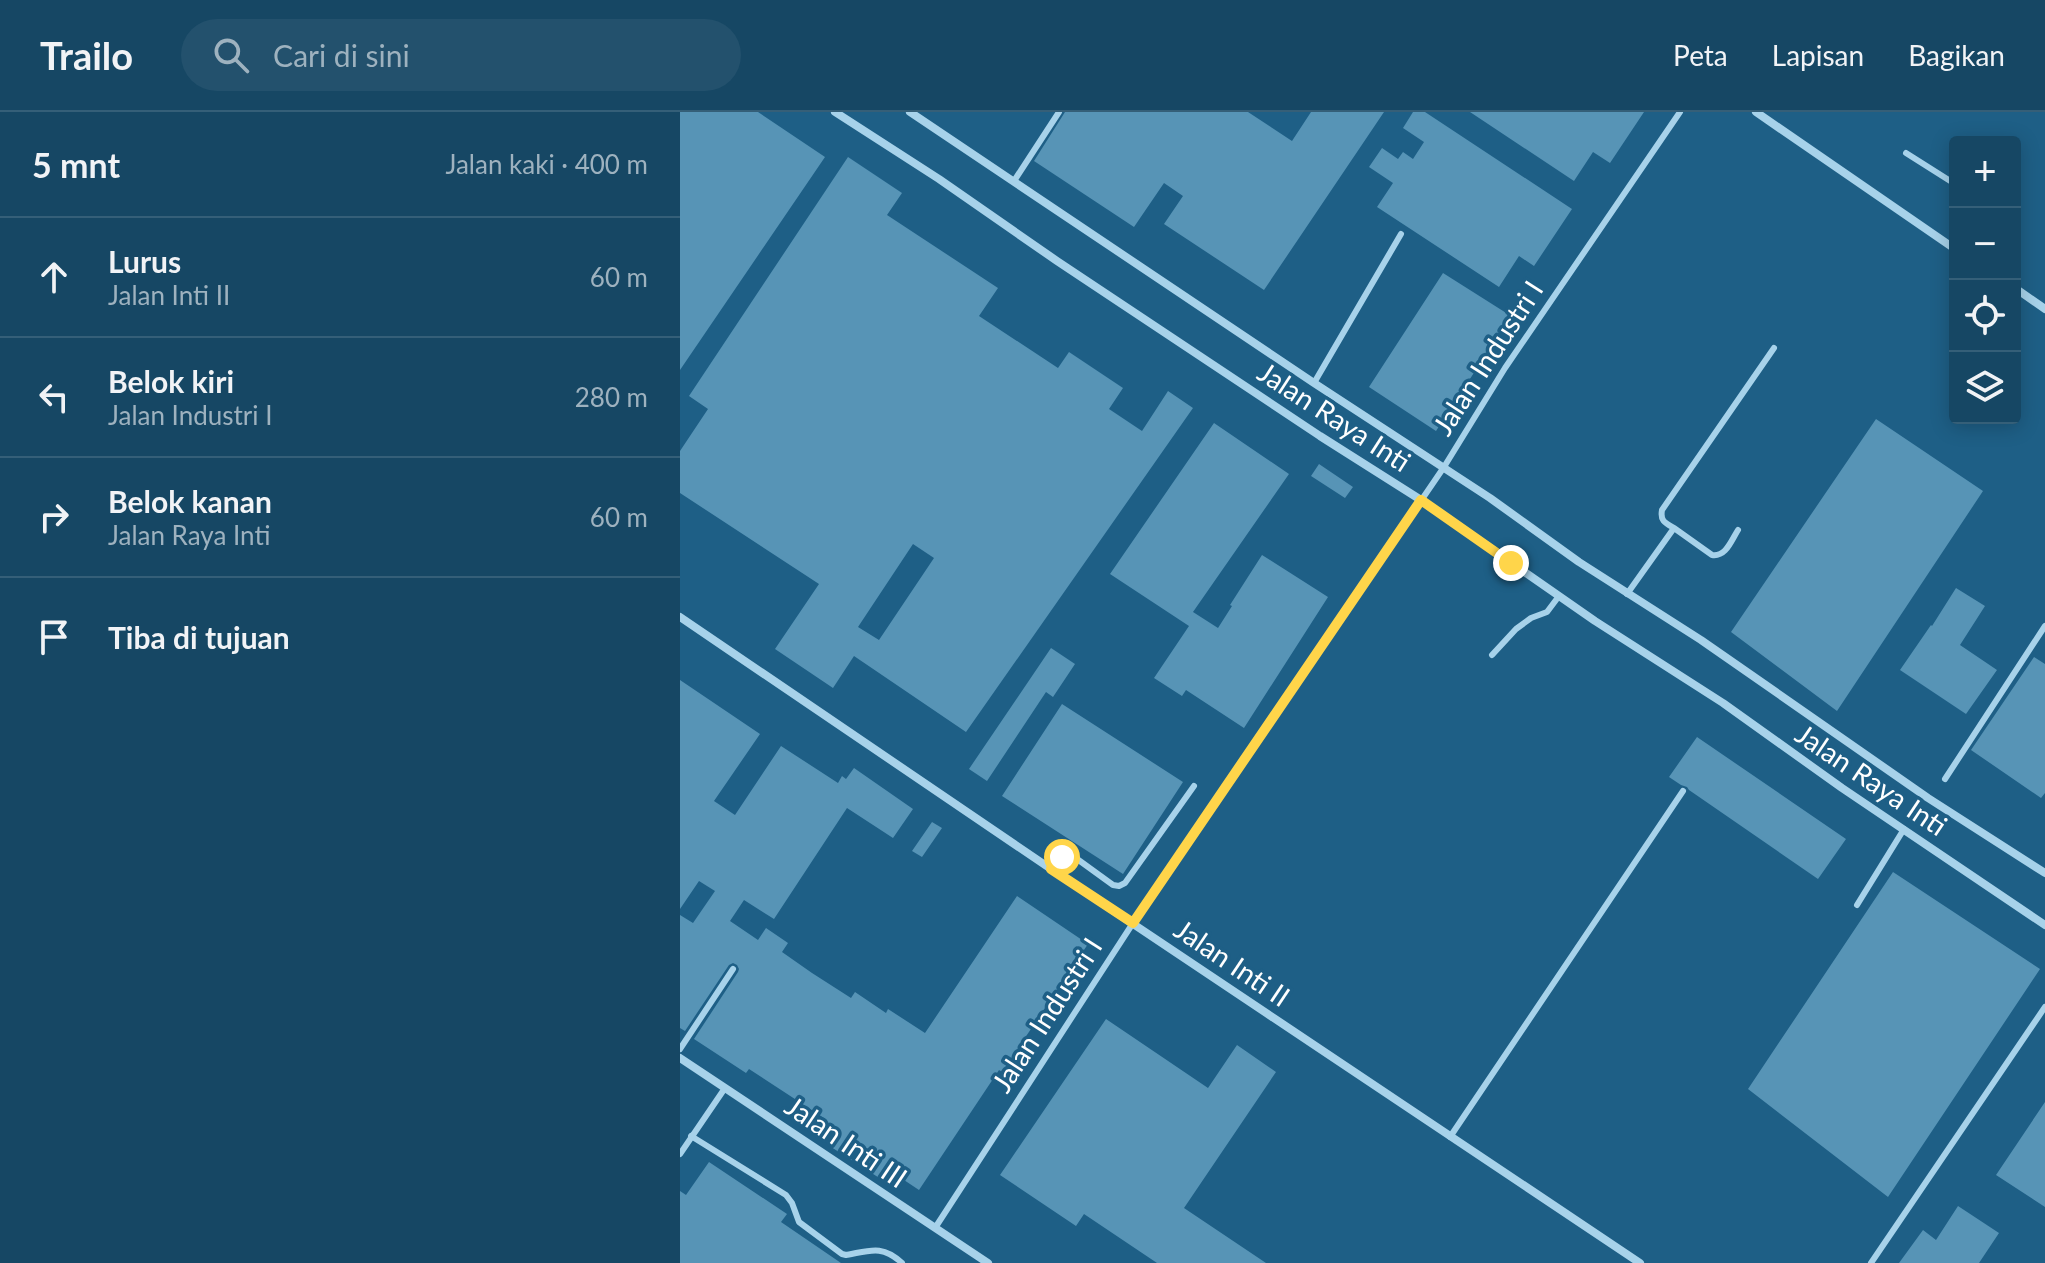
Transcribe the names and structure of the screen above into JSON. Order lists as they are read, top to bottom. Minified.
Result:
{"streets":{"street":["Jalan Raya Inti","Jalan Inti II","Jalan Inti III"],"lane":["Jalan Industri I"]},"crossings":[["Jalan Industri I","Jalan Raya Inti"],["Jalan Industri I","Jalan Inti II"],["Jalan Industri I","Jalan Inti III"]],"page":{"header":"Trailo","search":"Cari di sini","nav":["Peta","Lapisan","Bagikan"],"heading":["5 mnt","Jalan kaki · 400 m"],"map_buttons":["+","−"],"list":[["Lurus","Jalan Inti II","60 m"],["Belok kiri","Jalan Industri I","280 m"],["Belok kanan","Jalan Raya Inti","60 m"],"Tiba di tujuan"]}}
